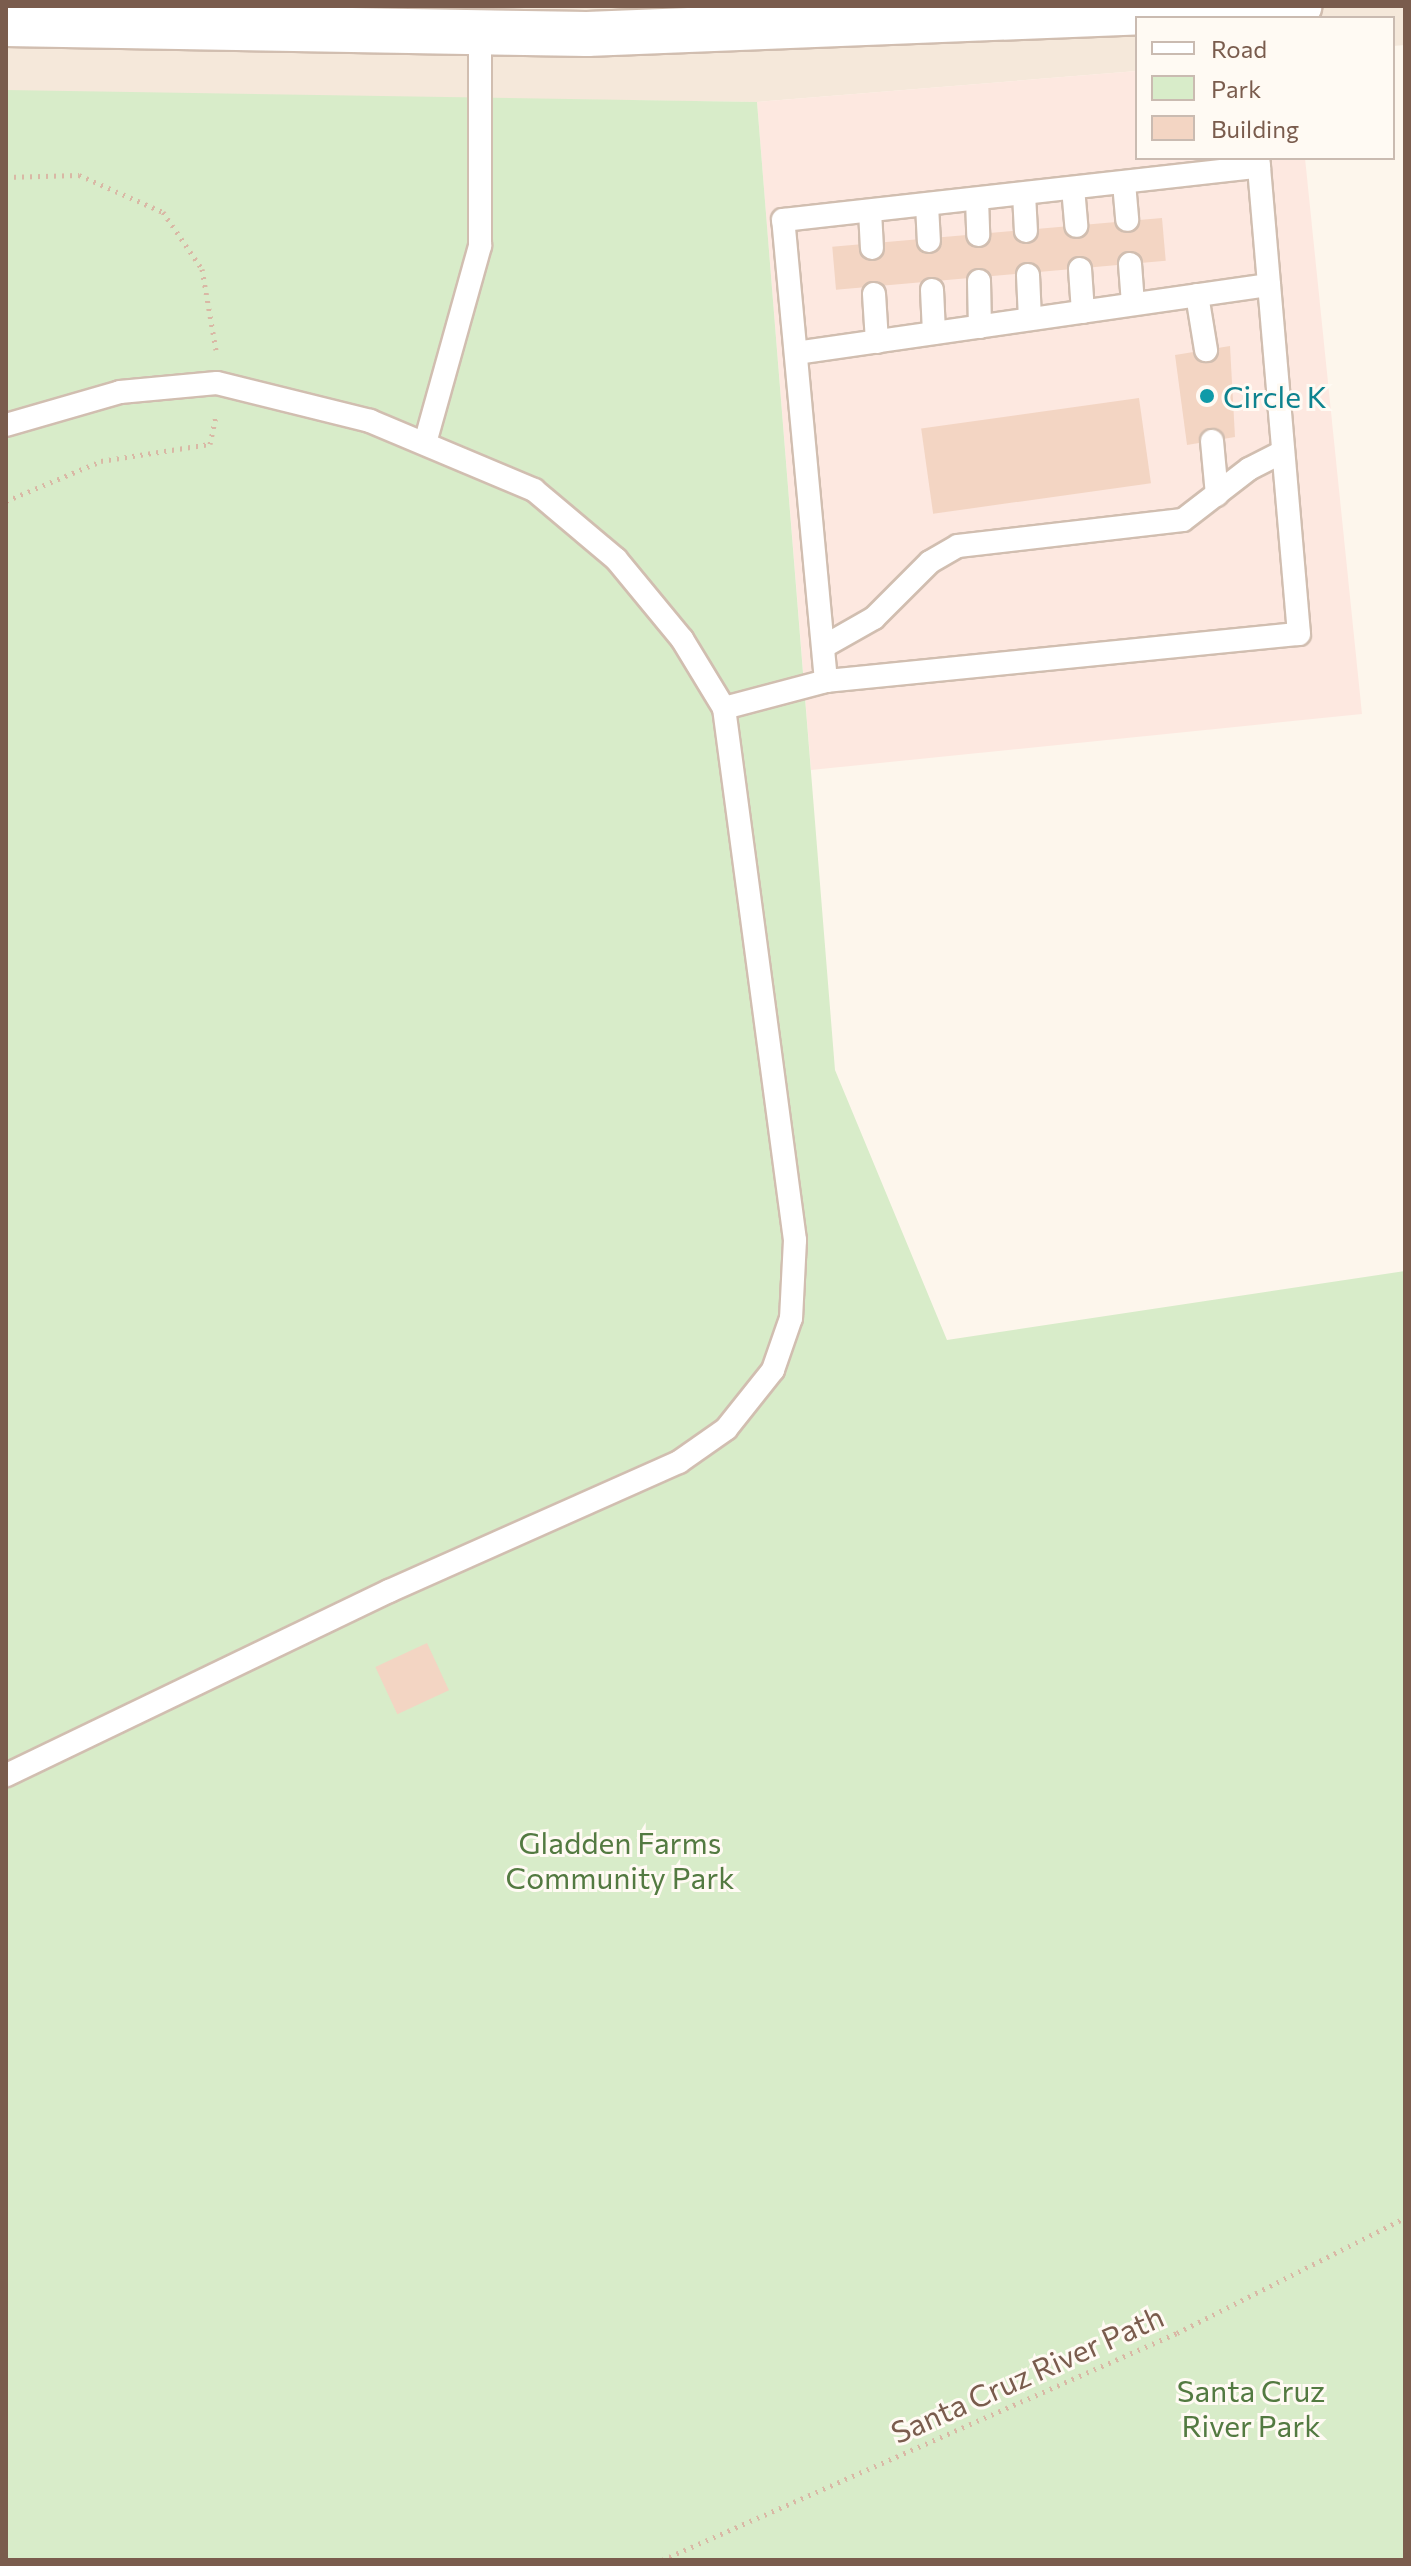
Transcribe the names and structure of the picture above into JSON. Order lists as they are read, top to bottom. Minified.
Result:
{"streets":{"path":["Santa Cruz River Path"]},"parks":["Gladden Farms Community Park","Santa Cruz River Park"],"places":["Circle K"],"legend":["Road","Park","Building"]}
